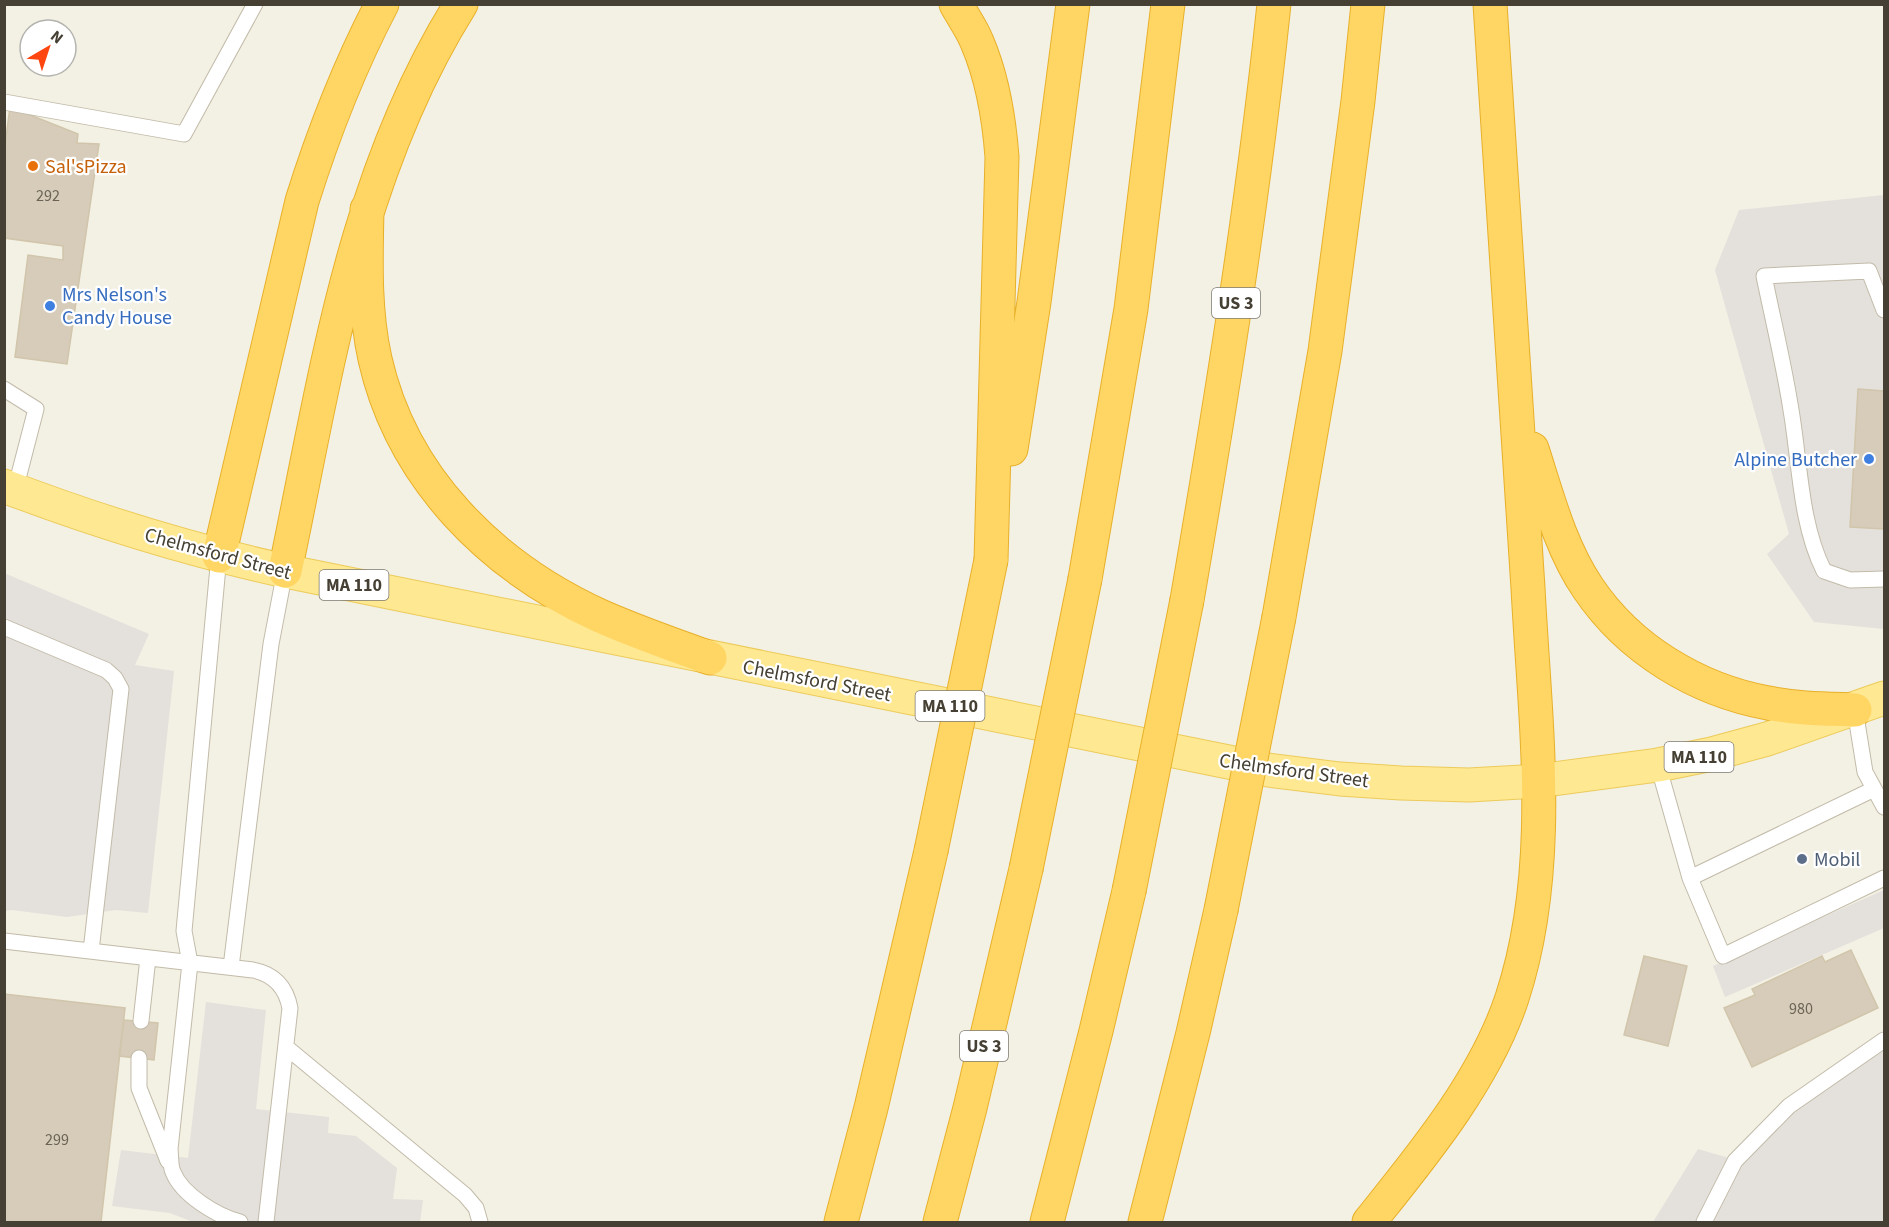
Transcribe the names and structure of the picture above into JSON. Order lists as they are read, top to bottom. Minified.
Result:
{"streets":{"highway":["US 3"],"main road":["Chelmsford Street","MA 110"]},"places":["Sal'sPizza","Mrs Nelson's Candy House","Alpine Butcher","Mobil"],"house_numbers":["292","980","299"],"north":"top right"}
